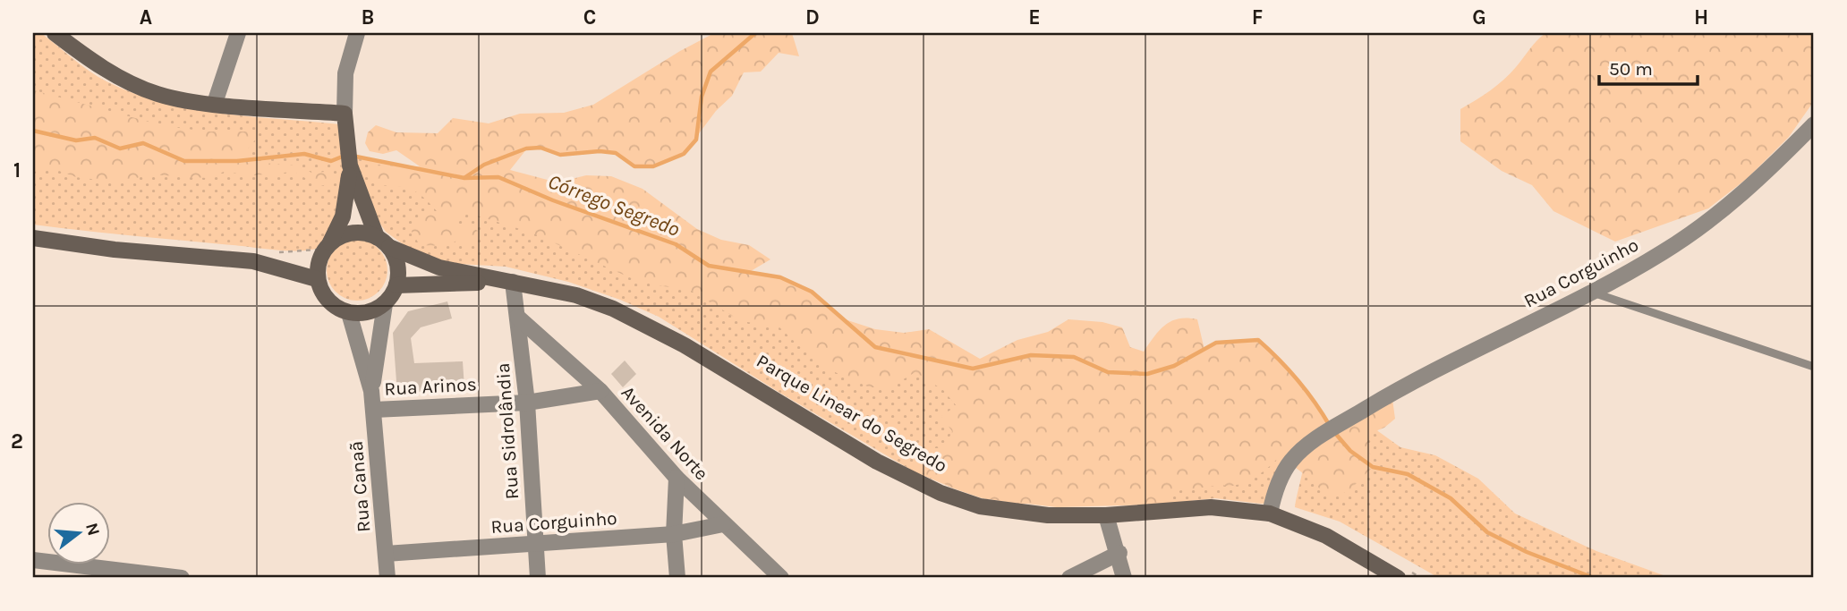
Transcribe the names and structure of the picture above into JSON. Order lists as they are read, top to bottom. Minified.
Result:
{"streets":{"street":["Rua Corguinho","Rua Arinos","Rua Sidrolândia","Avenida Norte","Rua Canaã"]},"crossings":[["Rua Corguinho","Rua Sidrolândia"],["Rua Corguinho","Avenida Norte"],["Rua Corguinho","Rua Canaã"],["Rua Arinos","Rua Sidrolândia"],["Rua Arinos","Avenida Norte"],["Rua Arinos","Rua Canaã"],["Rua Sidrolândia","Avenida Norte"]],"water":["Córrego Segredo"],"scale_bar":"50 m","north":"right","grid":{"columns":["A","B","C","D","E","F","G","H"],"rows":["1","2"]}}
